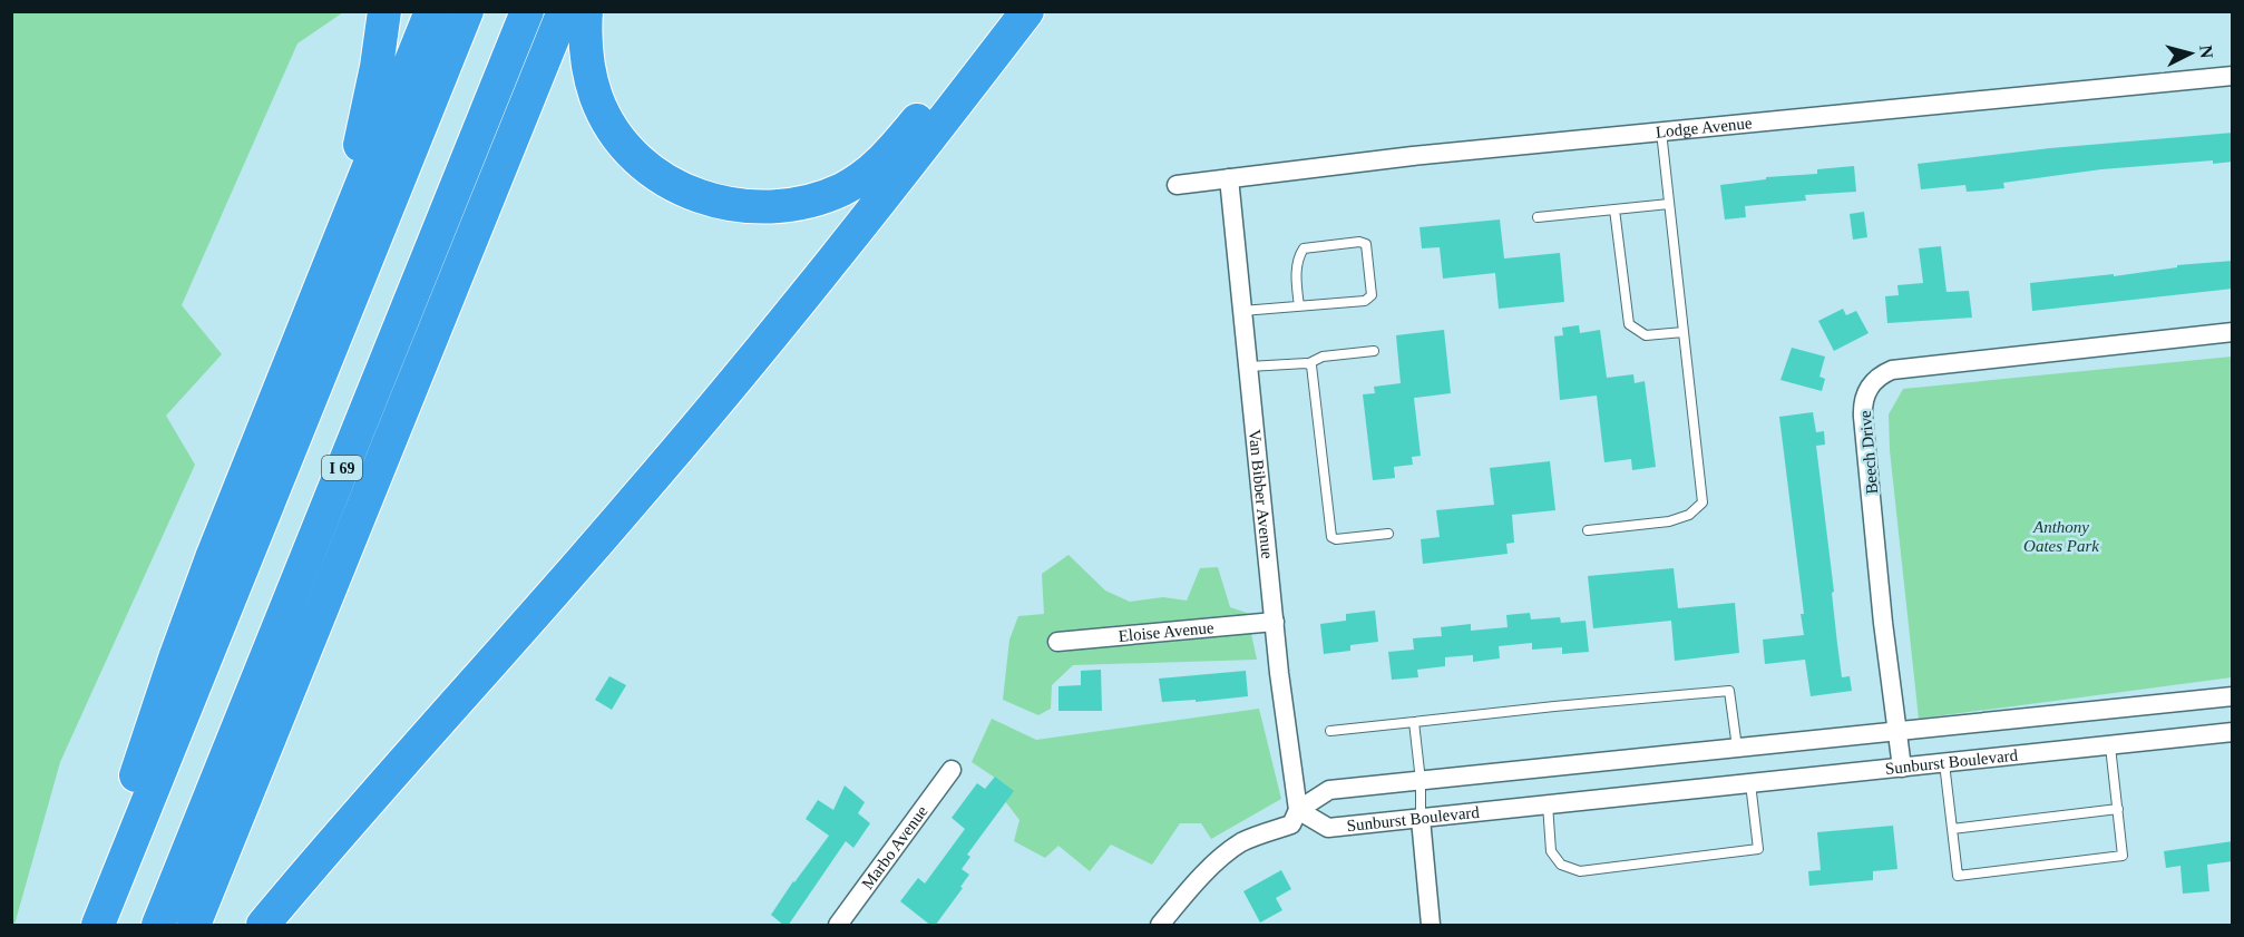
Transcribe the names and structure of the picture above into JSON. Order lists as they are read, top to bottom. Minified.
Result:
{"streets":{"highway":["I 69"],"street":["Lodge Avenue","Beech Drive","Van Bibber Avenue","Eloise Avenue","Sunburst Boulevard","Marbo Avenue"]},"crossings":[["Lodge Avenue","Van Bibber Avenue"],["Beech Drive","Sunburst Boulevard"],["Van Bibber Avenue","Eloise Avenue"],["Van Bibber Avenue","Sunburst Boulevard"]],"parks":["Anthony Oates Park"],"north":"right"}
